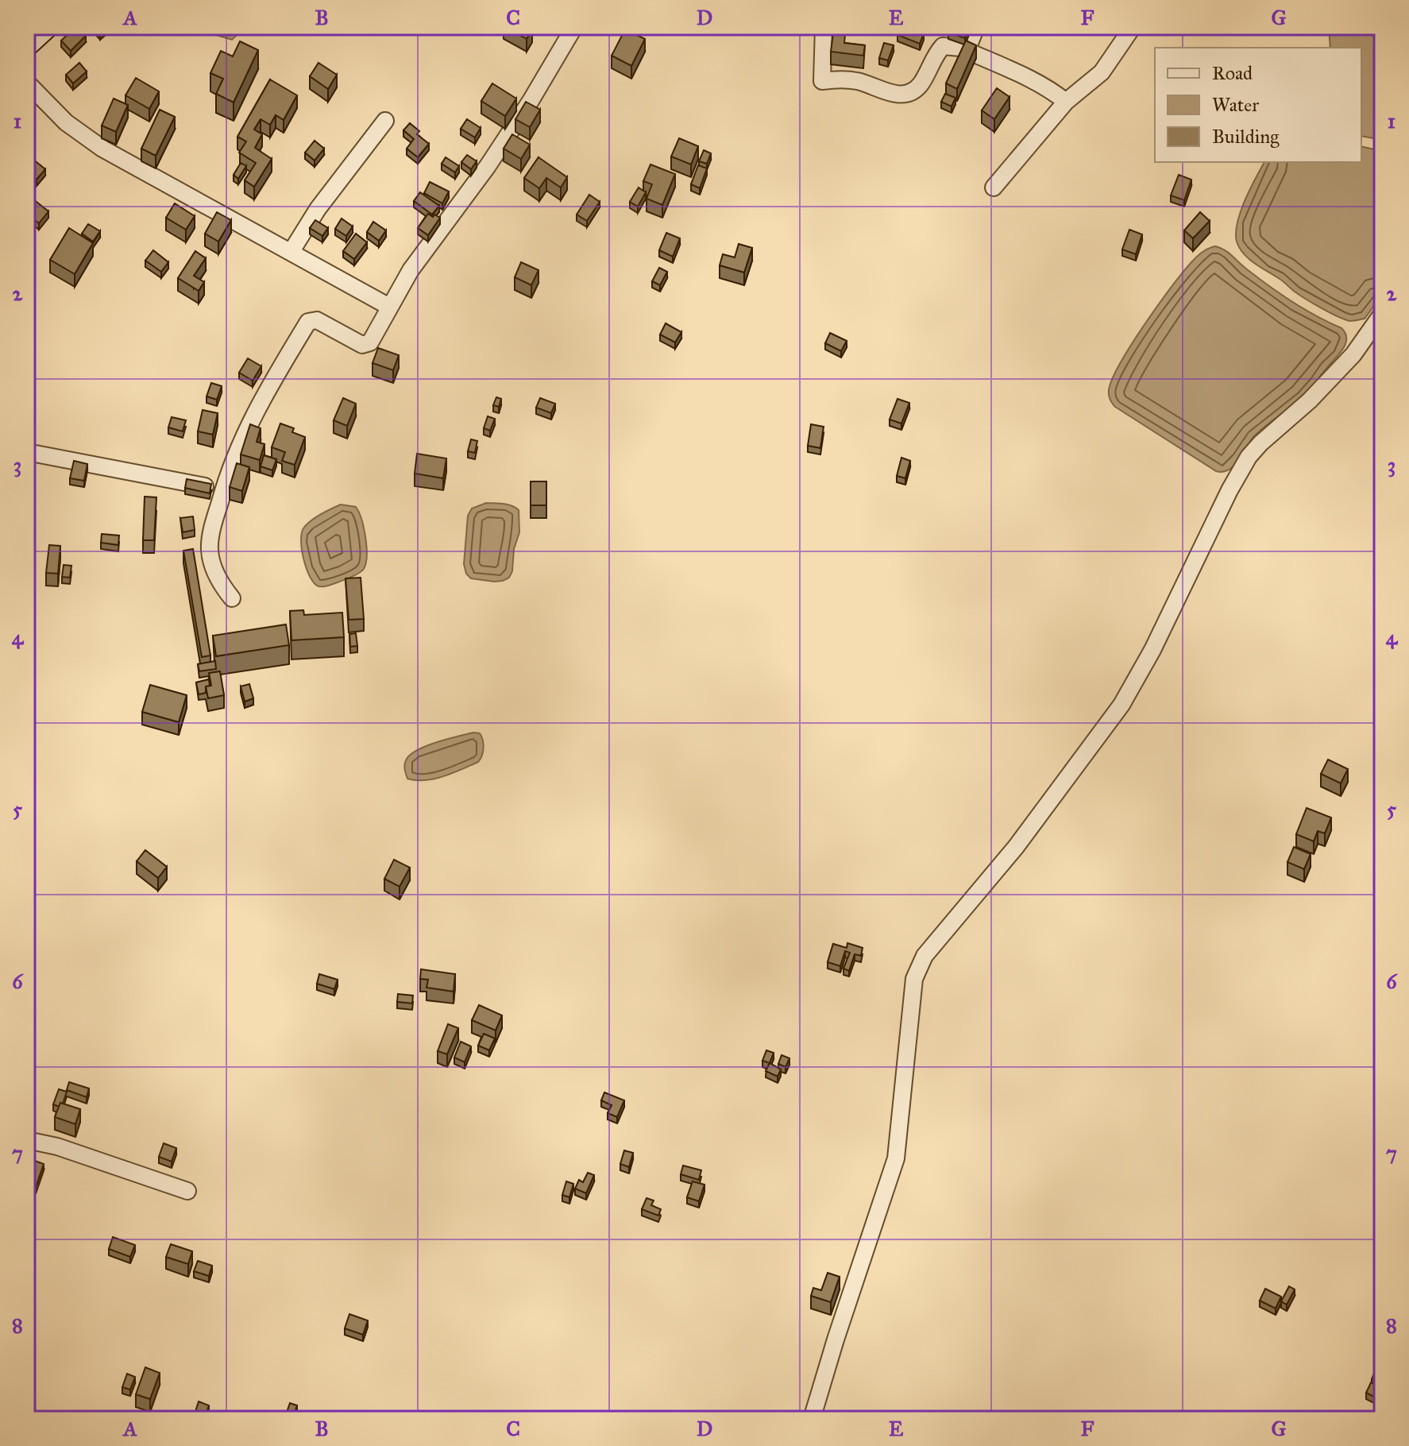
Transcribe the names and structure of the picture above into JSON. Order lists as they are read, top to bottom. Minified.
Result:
{"legend":["Road","Water","Building"],"grid":{"columns":["A","B","C","D","E","F","G"],"rows":["1","2","3","4","5","6","7","8"]}}
